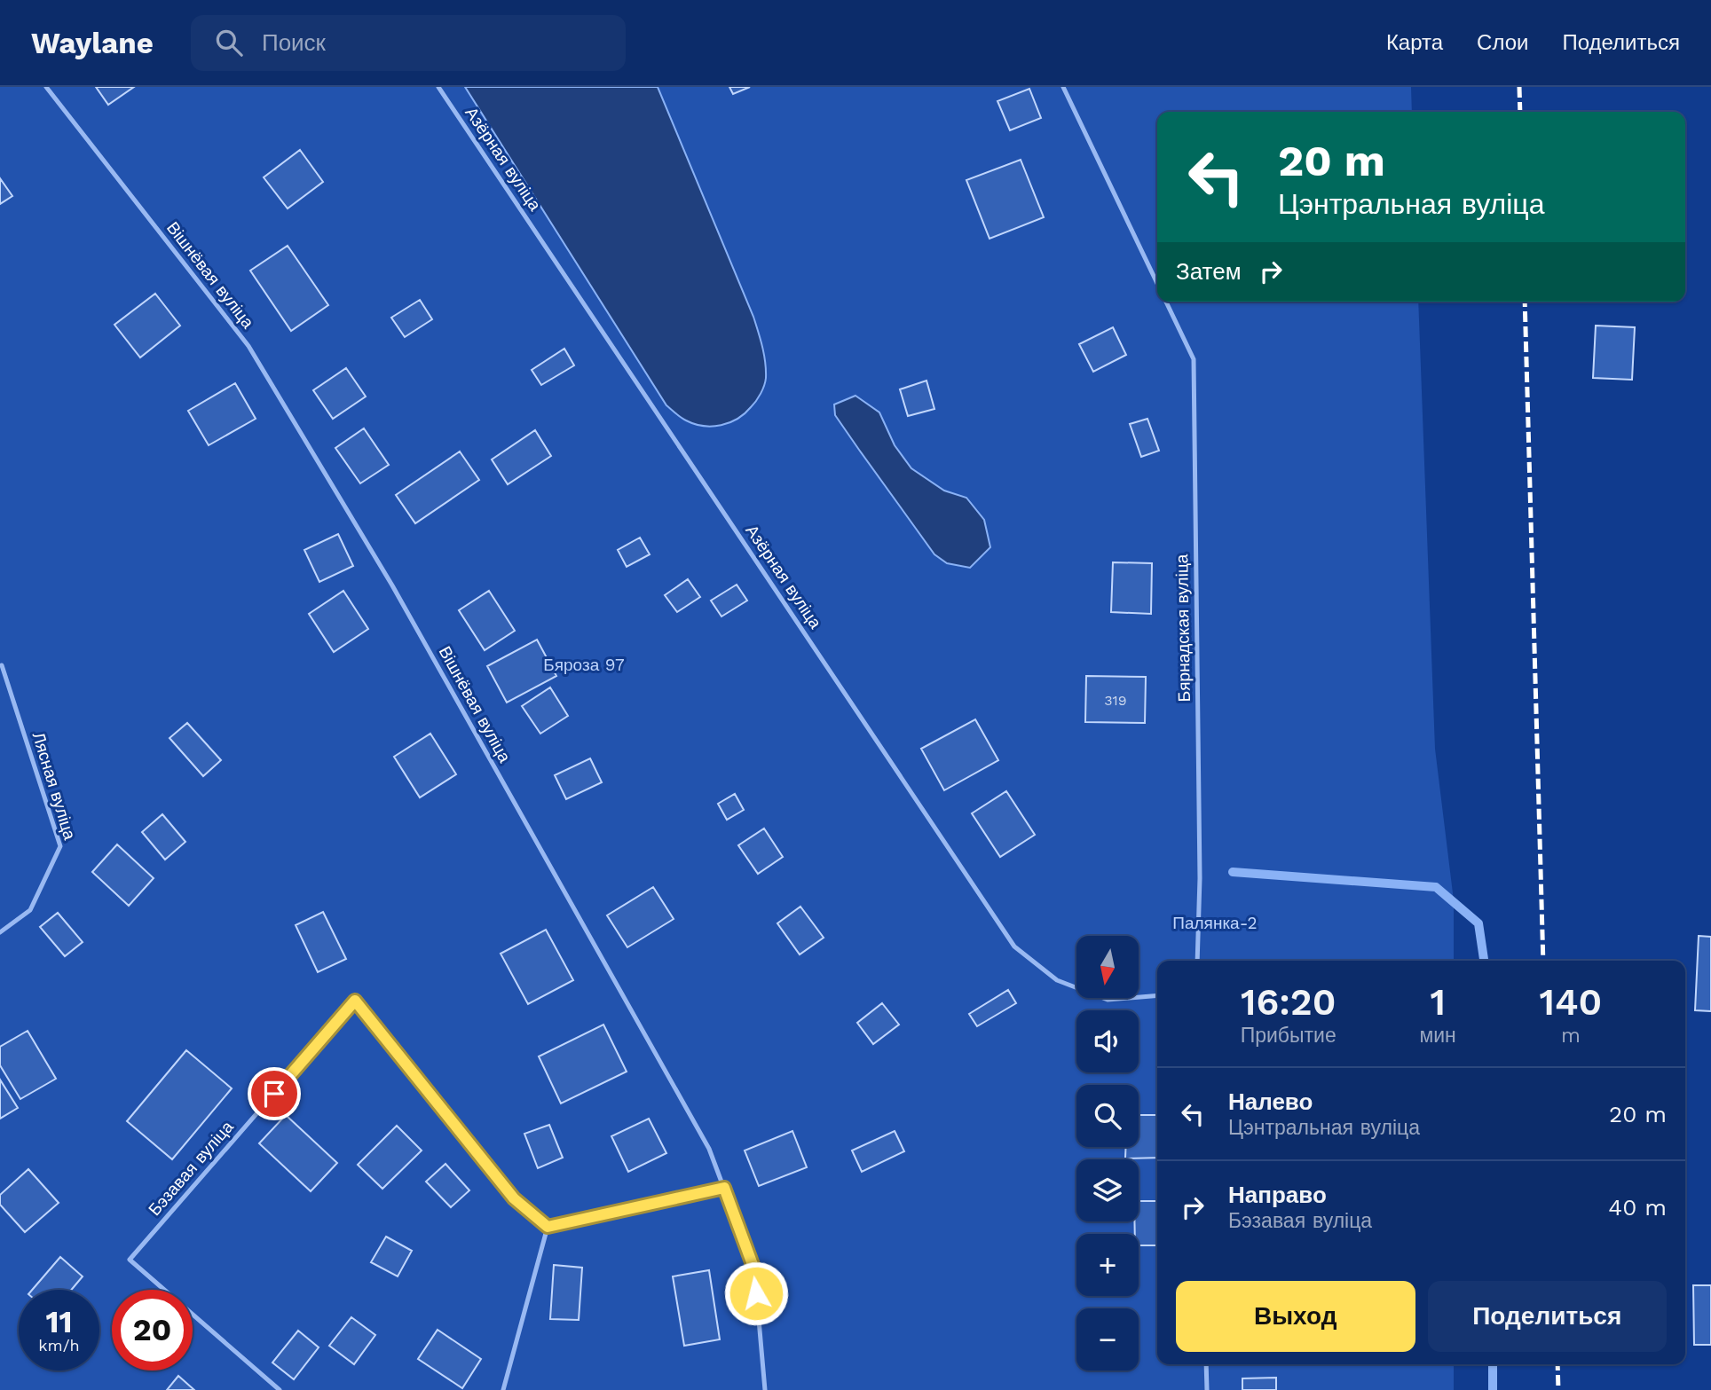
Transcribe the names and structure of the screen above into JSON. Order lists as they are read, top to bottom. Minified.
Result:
{"streets":{"lane":["Азёрная вуліца","Вішнёвая вуліца","Бярнадская вуліца","Лясная вуліца","Бэзавая вуліца"]},"parks":["Бяроза 97","Палянка-2"],"house_numbers":["319"],"north":"bottom","page":{"header":"Waylane","search":"Поиск","nav":["Карта","Слои","Поделиться"],"turn":["20 m","Цэнтральная вуліца"],"then":"Затем","map_buttons":["+","−"],"eta":["16:20","Прибытие","1","мин","140","m"],"list":[{"name":"Налево","note":"Цэнтральная вуліца","value":"20 m"},{"name":"Направо","note":"Бэзавая вуліца","value":"40 m"}],"buttons":["Выход","Поделиться"],"speed":"11 km/h","limit":"20"}}
